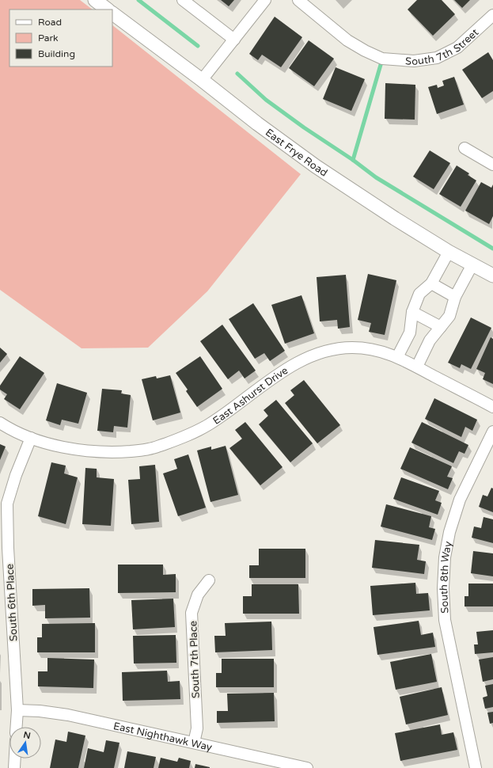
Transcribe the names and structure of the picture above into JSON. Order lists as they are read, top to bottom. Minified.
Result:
{"streets":{"street":["South 7th Street","East Frye Road","East Ashurst Drive","South 8th Way","South 6th Place","South 7th Place","East Nighthawk Way"]},"crossings":[["East Ashurst Drive","South 6th Place"],["South 6th Place","East Nighthawk Way"],["South 7th Place","East Nighthawk Way"]],"legend":["Road","Park","Building"],"north":"top"}
